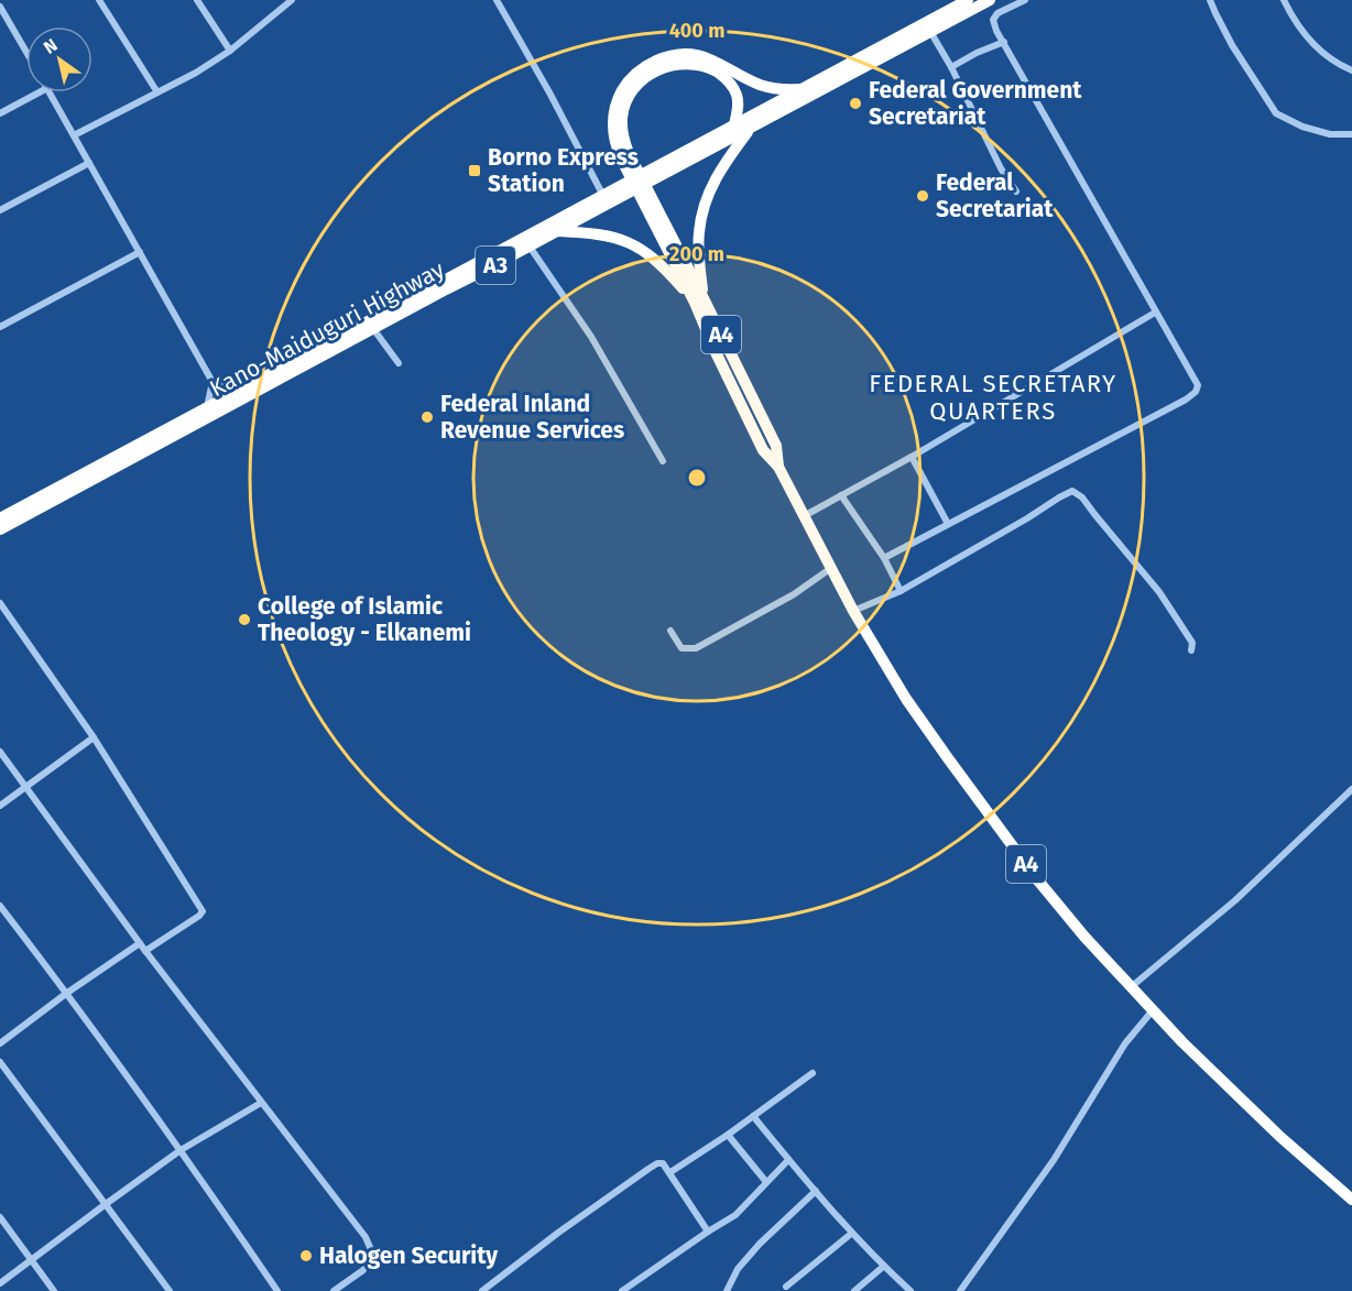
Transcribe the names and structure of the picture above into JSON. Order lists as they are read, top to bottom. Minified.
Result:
{"streets":{"highway":["A3","Kano-Maiduguri Highway","A4"]},"crossings":[["Kano-Maiduguri Highway","A4"]],"districts":["FEDERAL SECRETARY QUARTERS"],"places":{"other":["Federal Government Secretariat","Federal Secretariat","Federal Inland Revenue Services","College of Islamic Theology - Elkanemi","Halogen Security"],"transit":["Borno Express Station"]},"north":"top left","rings":["400 m","200 m"]}
